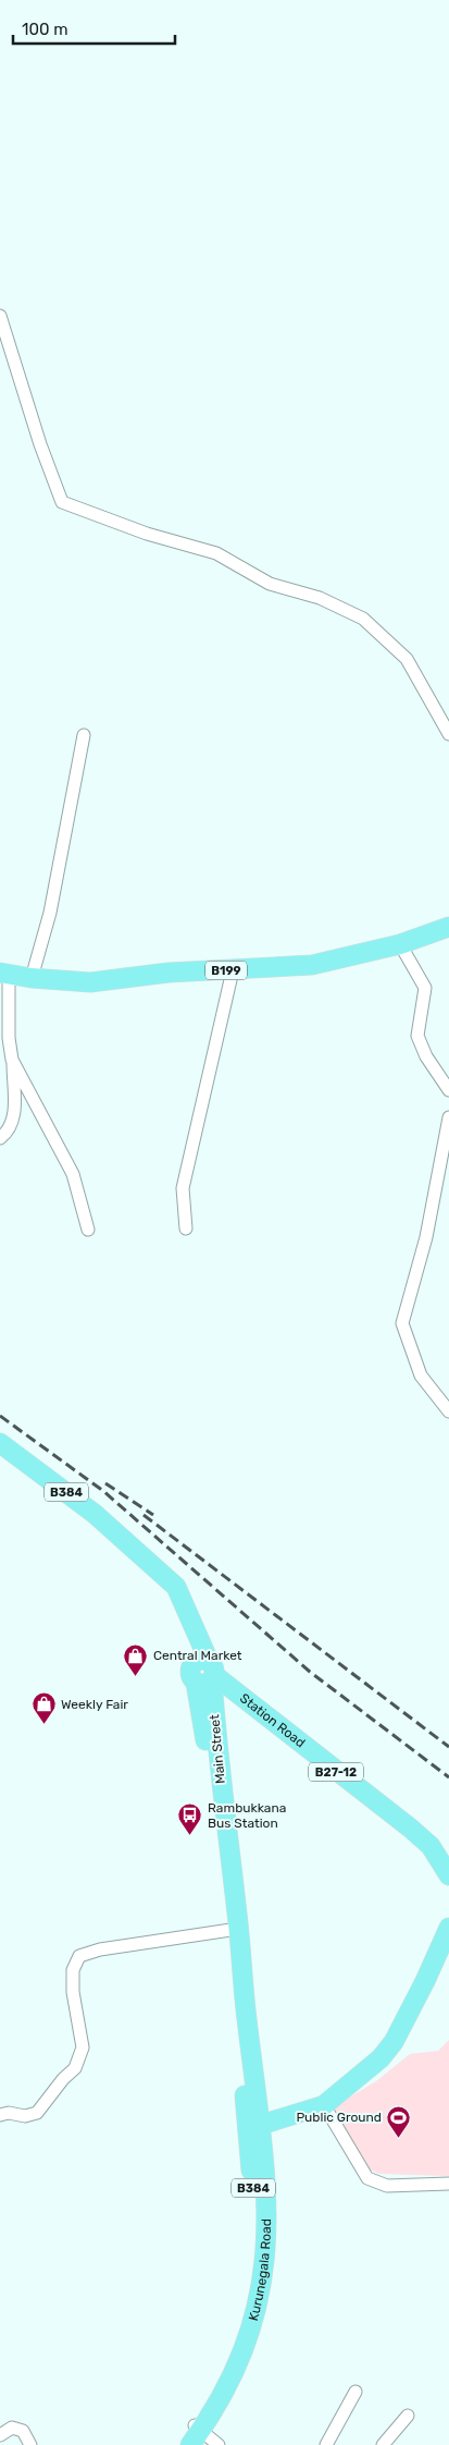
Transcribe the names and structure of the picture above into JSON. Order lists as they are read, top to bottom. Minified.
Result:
{"streets":{"main road":["B199","B384","Station Road","Main Street","B27-12","Kurunegala Road"]},"crossings":[["Station Road","Main Street"],["Main Street","Kurunegala Road"]],"places":{"shop":["Central Market","Weekly Fair"],"bus stop":["Rambukkana Bus Station"],"sports":["Public Ground"]},"scale_bar":"100 m"}
